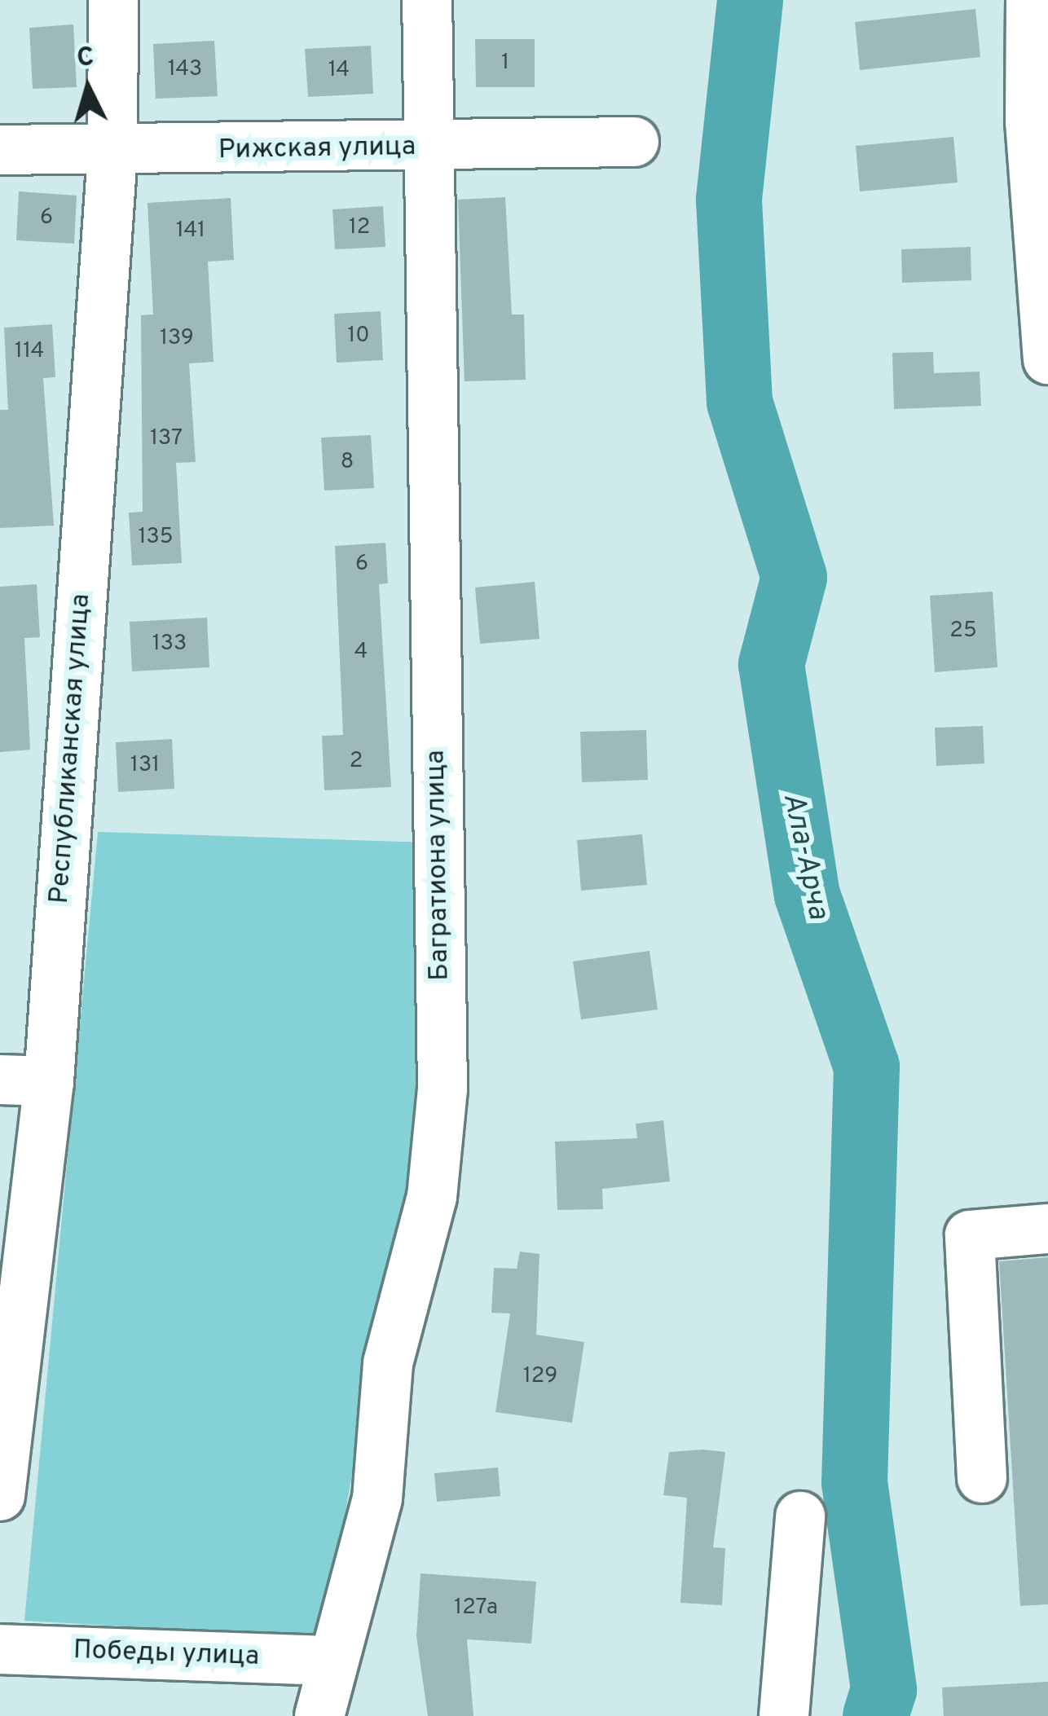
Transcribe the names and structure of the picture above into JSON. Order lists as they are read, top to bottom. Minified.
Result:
{"streets":{"street":["Рижская улица","Республиканская улица","Багратиона улица","Победы улица"]},"crossings":[["Рижская улица","Республиканская улица"],["Рижская улица","Багратиона улица"],["Багратиона улица","Победы улица"]],"water":["Ала-Арча"],"house_numbers":["1","143","14","6","12","141","10","139","114","137","8","135","6","25","133","4","2","131","129","127a"],"north":"top"}
